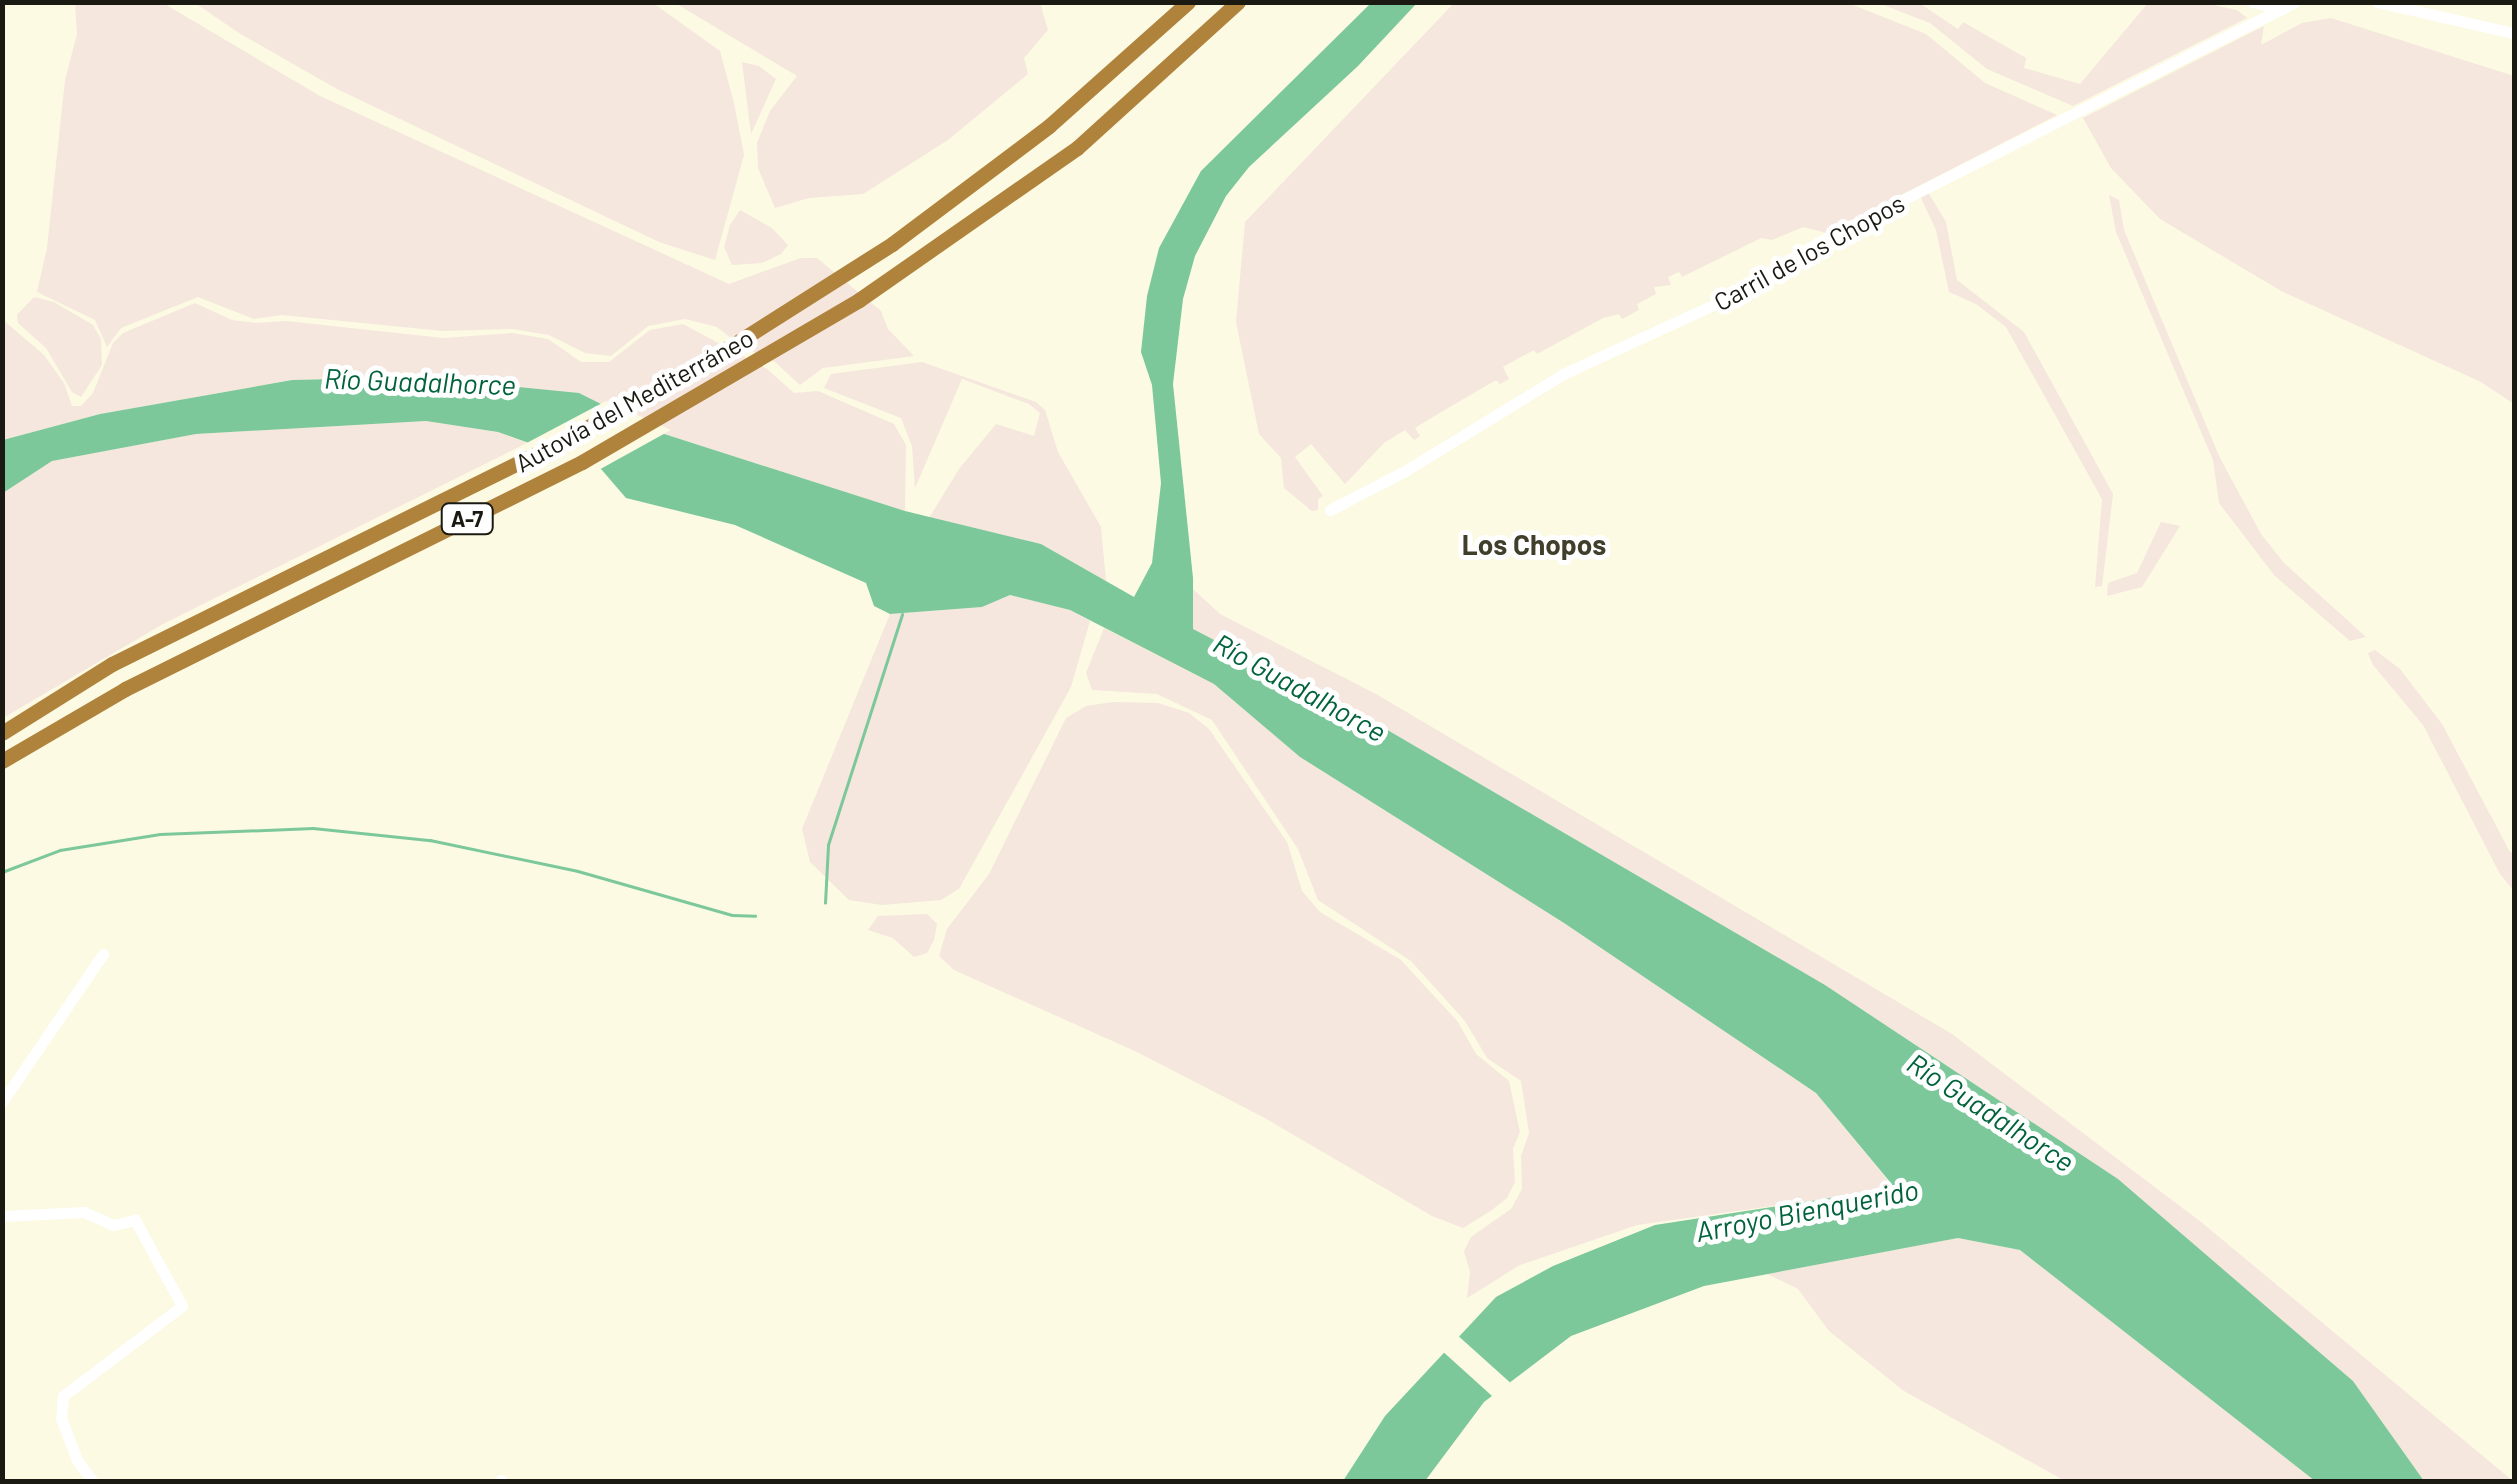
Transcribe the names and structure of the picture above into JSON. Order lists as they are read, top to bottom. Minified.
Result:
{"streets":{"highway":["Autovía del Mediterráneo","A-7"],"street":["Carril de los Chopos"]},"districts":["Los Chopos"],"water":["Río Guadalhorce","Arroyo Bienquerido"]}
